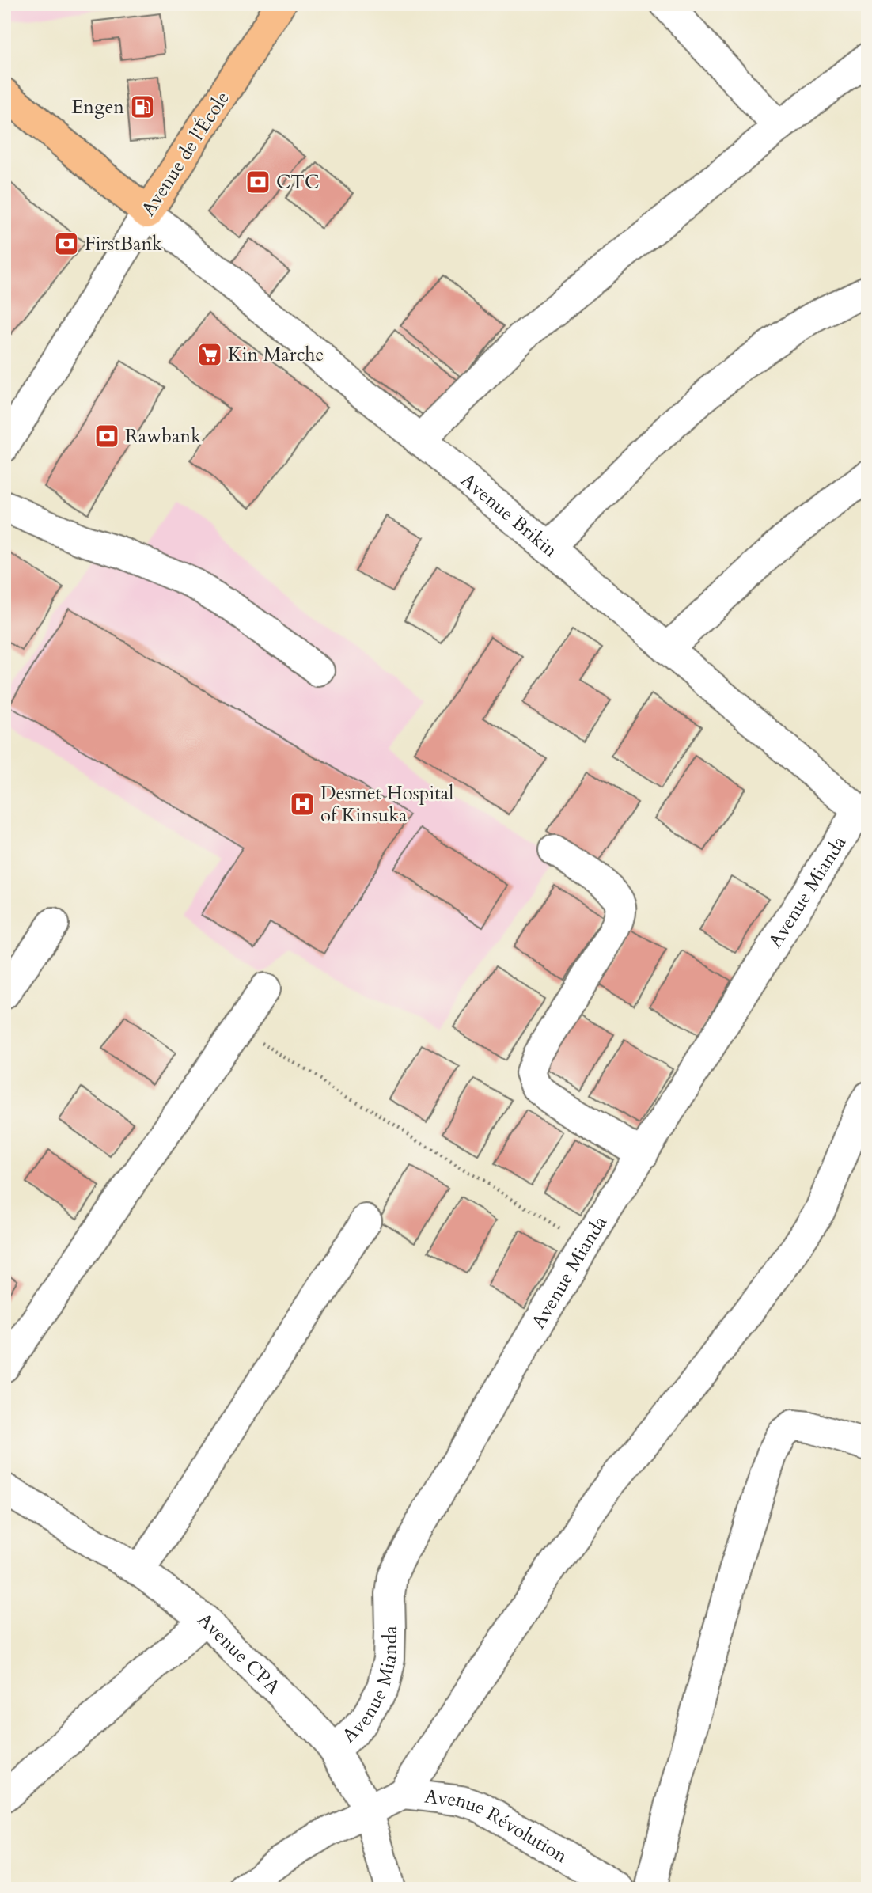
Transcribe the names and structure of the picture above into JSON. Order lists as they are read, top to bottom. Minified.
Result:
{"streets":{"main road":["Avenue de l'École"],"street":["Avenue Brikin","Avenue Mianda","Avenue CPA","Avenue Révolution"]},"crossings":[["Avenue de l'École","Avenue Brikin"],["Avenue Brikin","Avenue Mianda"],["Avenue Mianda","Avenue CPA"],["Avenue CPA","Avenue Révolution"]],"places":{"fuel station":["Engen"],"bank":["CTC","FirstBank","Rawbank"],"supermarket":["Kin Marche"],"hospital":["Desmet Hospital of Kinsuka"]}}
